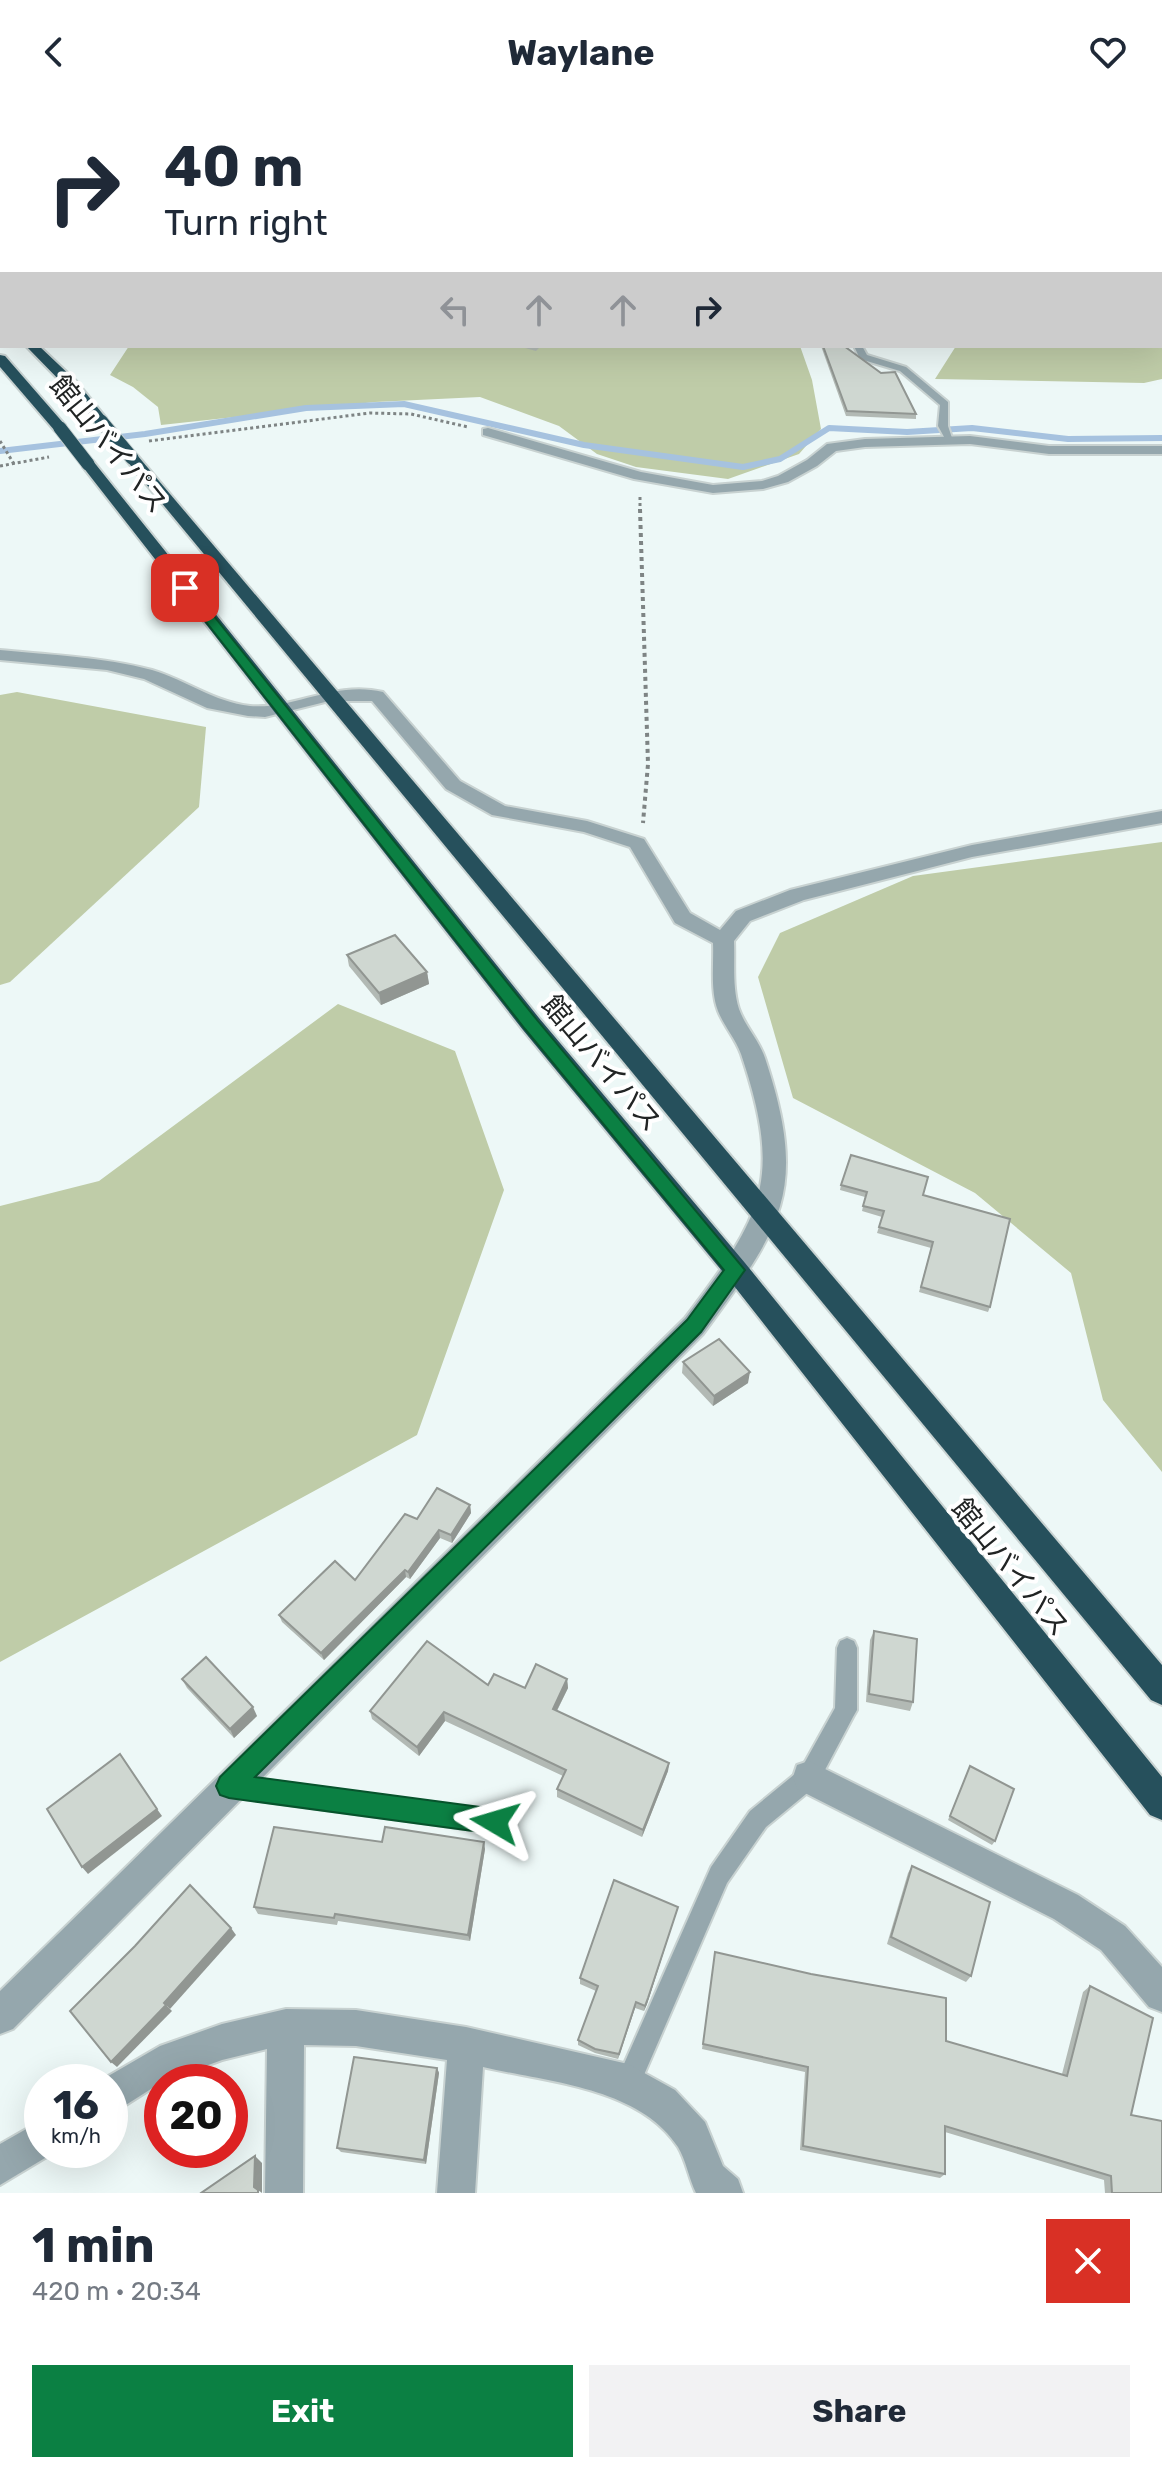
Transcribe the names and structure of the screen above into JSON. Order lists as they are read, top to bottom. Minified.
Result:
{"streets":{"highway":["館山バイパス"]},"page":{"header":"Waylane","turn":["40 m","Turn right"],"speed":"16 km/h","limit":"20","heading":["1 min","420 m · 20:34"],"buttons":["Exit","Share"]}}
